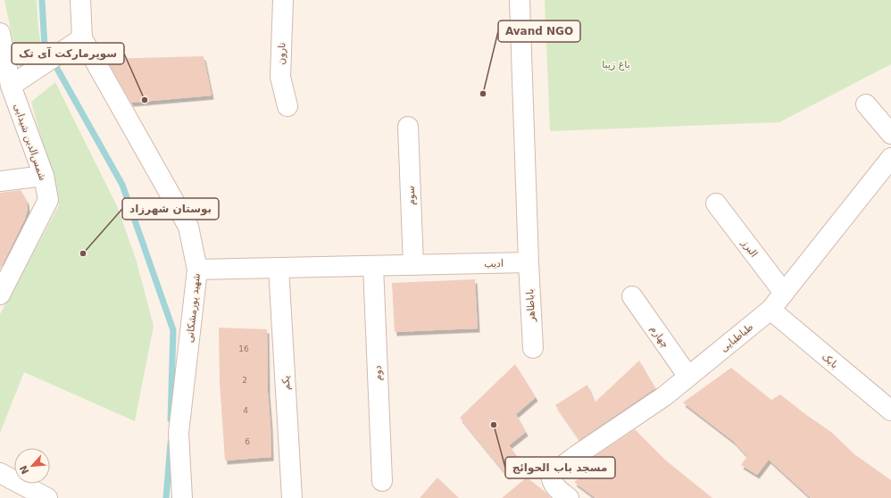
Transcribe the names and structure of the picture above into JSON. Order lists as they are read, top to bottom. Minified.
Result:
{"streets":{"street":["نارون","شمس‌الدین شیدایی","سوم","البرز","ادیب","باباطاهر","شهید پورمشکانی","چهارم","طباطبایی","بابک","دوم","یکم"]},"crossings":[["سوم","ادیب"],["البرز","طباطبایی"],["ادیب","باباطاهر"],["ادیب","شهید پورمشکانی"],["ادیب","دوم"],["ادیب","یکم"],["چهارم","طباطبایی"],["طباطبایی","بابک"]],"parks":["باغ زیبا"],"places":["Avand NGO","سوپرمارکت آی تک","بوستان شهرزاد","مسجد باب الحوائج"],"house_numbers":["16","2","4","6"],"north":"bottom left"}
